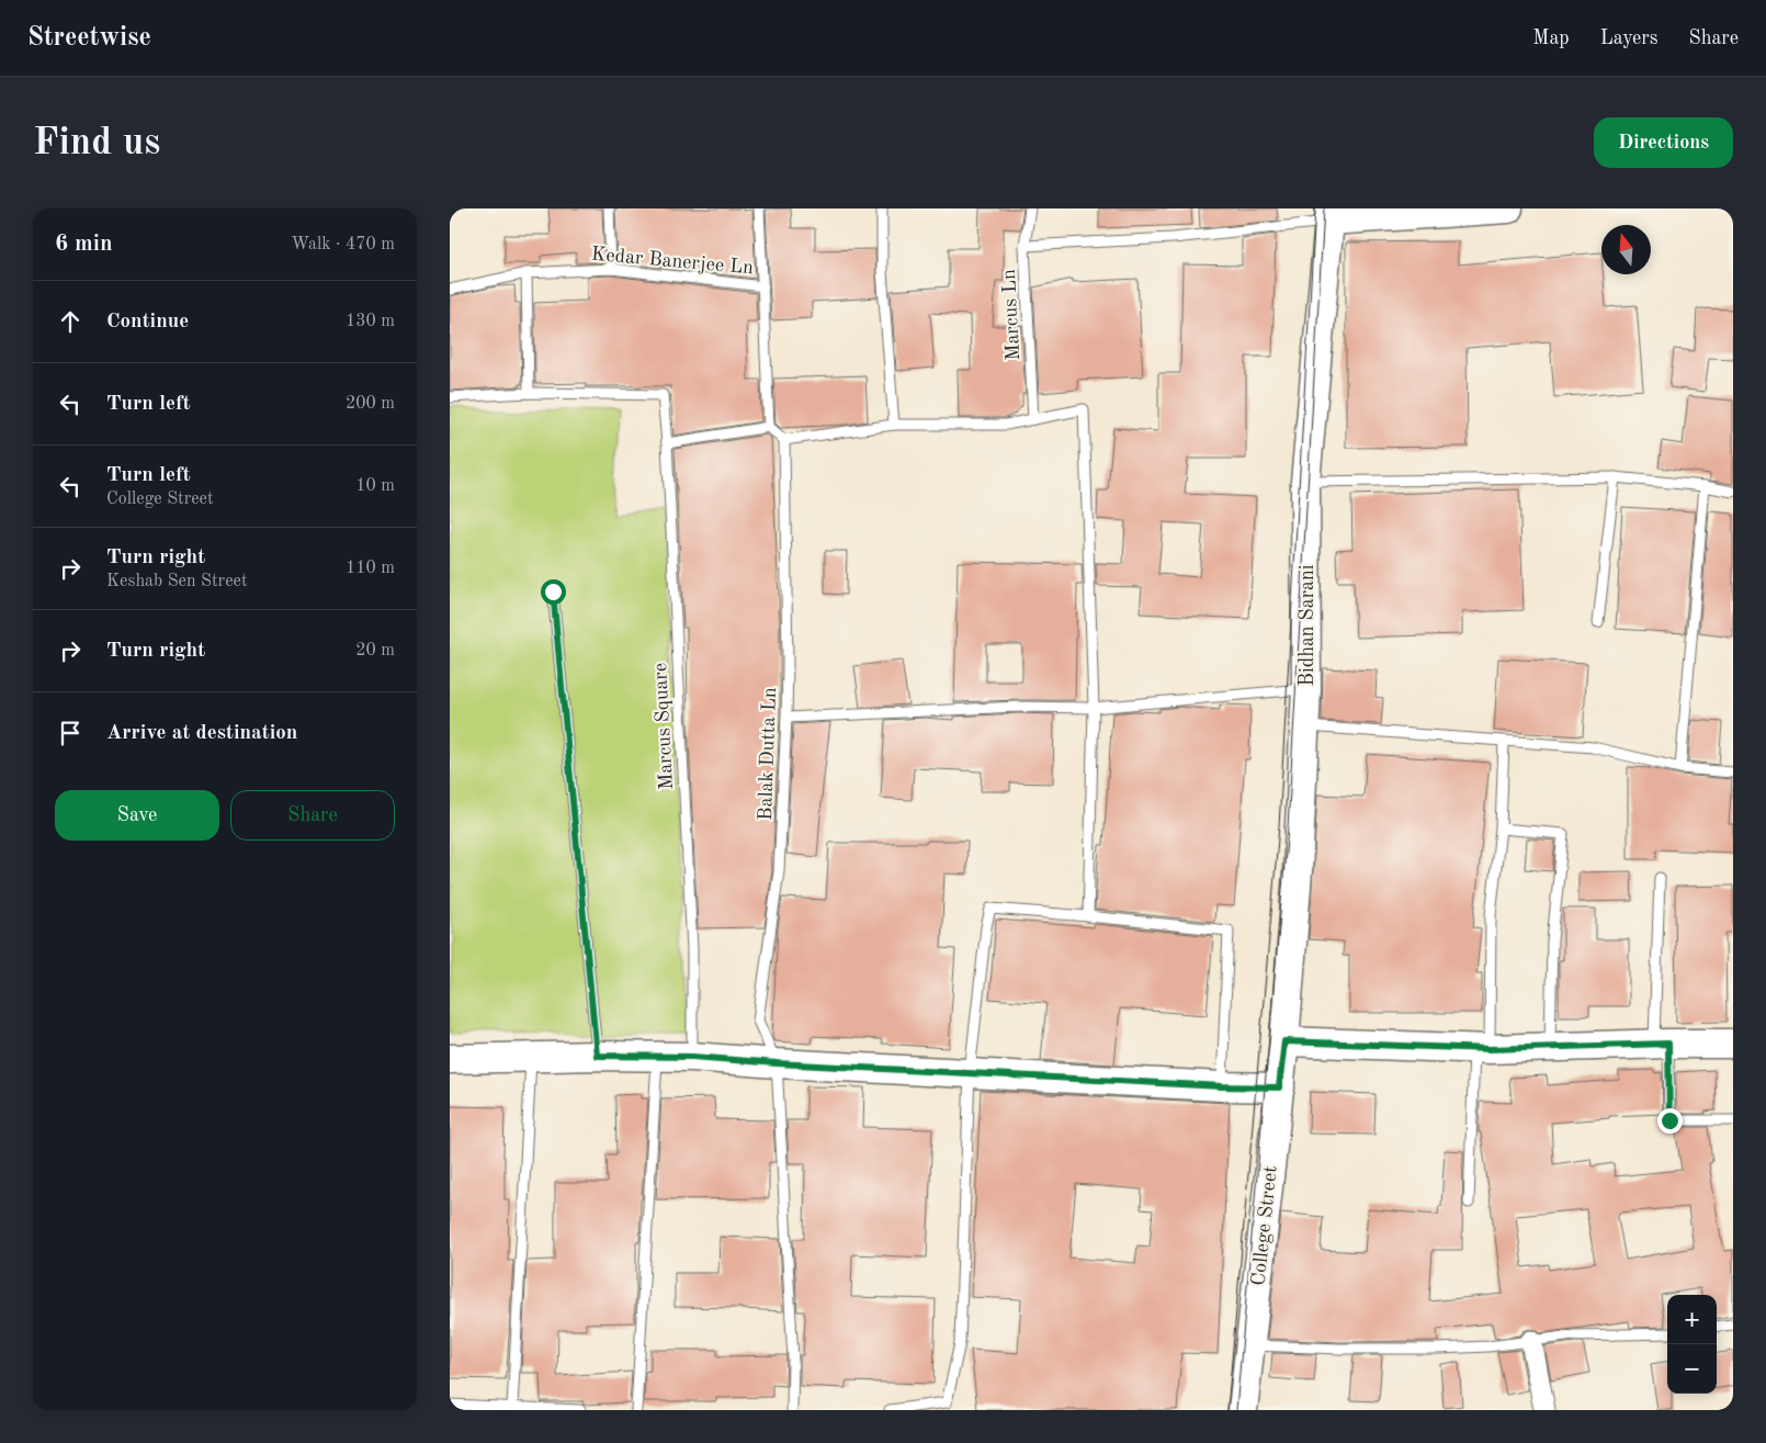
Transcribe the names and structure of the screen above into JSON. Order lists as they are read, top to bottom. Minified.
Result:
{"streets":{"main road":["Bidhan Sarani","College Street"],"lane":["Kedar Banerjee Ln","Marcus Ln","Marcus Square","Balak Dutta Ln"]},"crossings":[["Bidhan Sarani","College Street"]],"north":"top","page":{"header":"Streetwise","nav":["Map","Layers","Share"],"buttons":["Directions",["Save","Share"]],"title":"Find us","heading":["6 min","Walk · 470 m"],"list":[["Continue","130 m"],["Turn left","200 m"],["Turn left","College Street","10 m"],["Turn right","Keshab Sen Street","110 m"],["Turn right","20 m"],"Arrive at destination"],"map_buttons":["+","−"]}}
